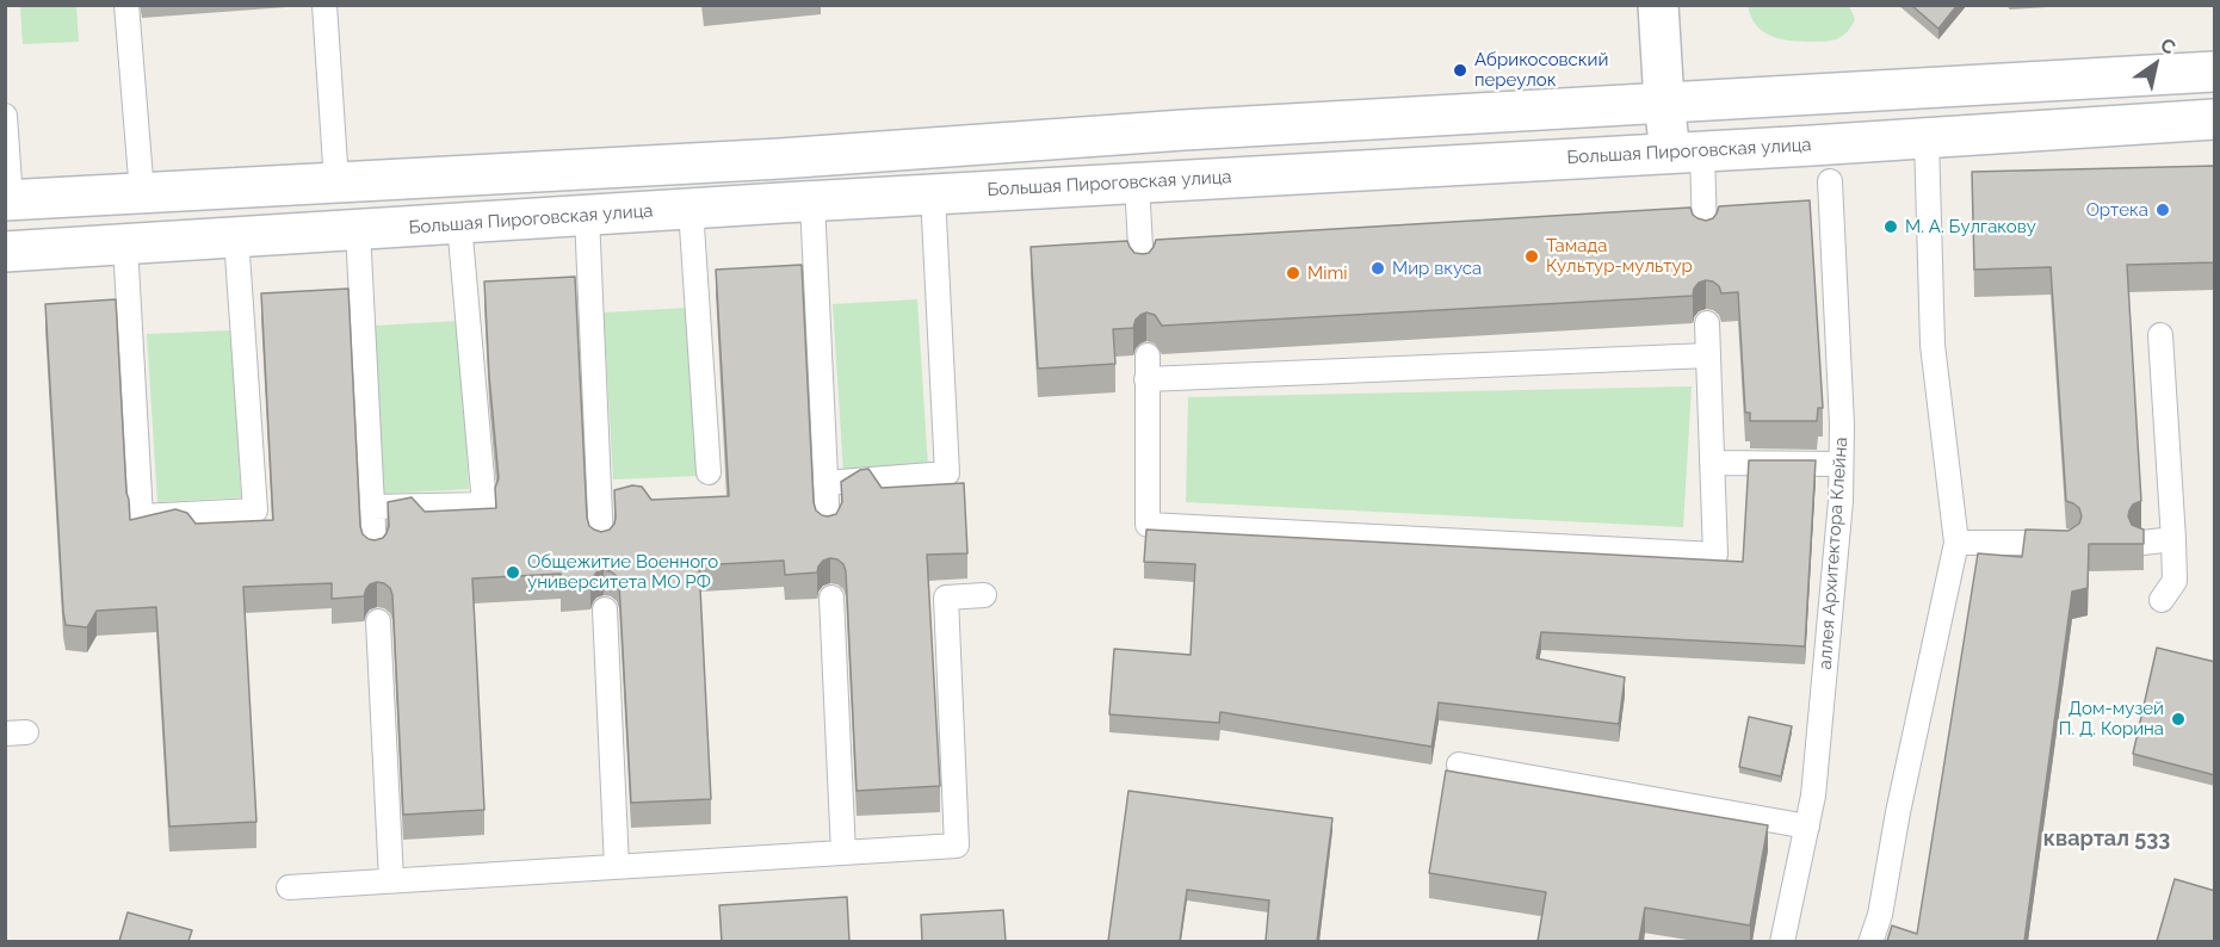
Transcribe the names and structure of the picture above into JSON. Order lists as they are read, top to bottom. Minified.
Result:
{"streets":{"main road":["Большая Пироговская улица"],"lane":["аллея Архитектора Клейна"]},"districts":["квартал 533"],"places":["Абрикосовский переулок","Ортека","М. А. Булгакову","Тамада Культур-мультур","Мир вкуса","Mimi","Общежитие Военного университета МО РФ","Дом-музей П. Д. Корина"],"north":"top right"}
